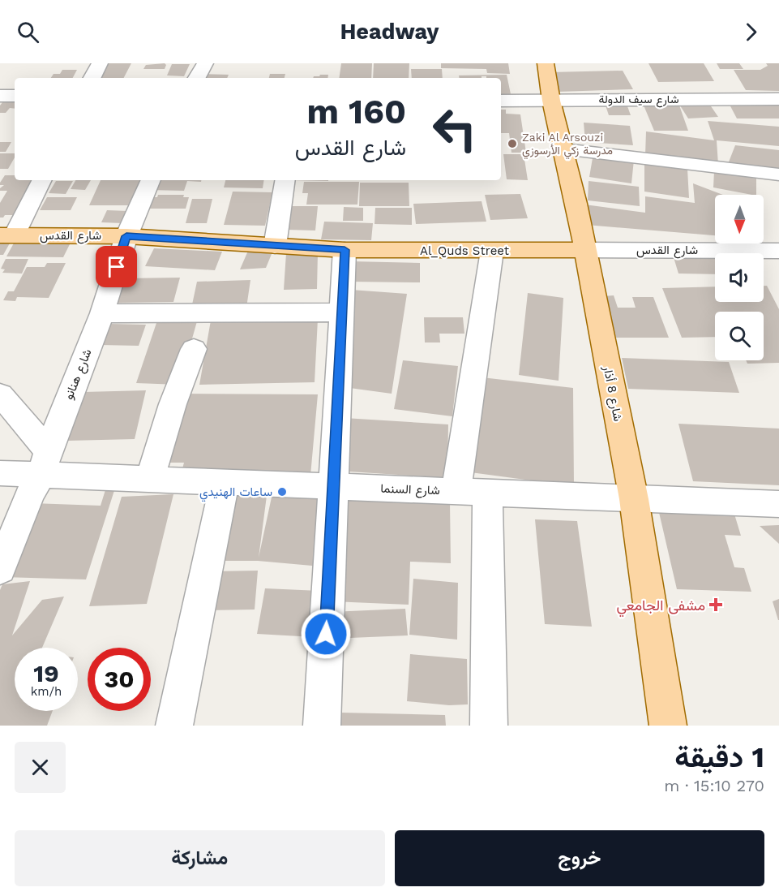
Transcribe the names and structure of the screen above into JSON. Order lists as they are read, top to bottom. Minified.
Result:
{"streets":{"main road":["شارع القدس","Al_Quds Street","شارع 8 أذار"],"street":["شارع سيف الدولة","شارع هنانو","شارع السنما"]},"crossings":[["شارع سيف الدولة","شارع 8 أذار"],["شارع القدس","Al_Quds Street"],["شارع القدس","شارع هنانو"],["شارع القدس","شارع 8 أذار"],["Al_Quds Street","شارع 8 أذار"],["شارع هنانو","شارع السنما"],["شارع 8 أذار","شارع السنما"]],"places":{"other":["Zaki Al Arsouzi مدرسة زكي الأرسوزي","ساعات الهنيدي"],"health":["مشفى الجامعي"]},"north":"bottom","page":{"header":"Headway","turn":["160 m","شارع القدس"],"speed":"19 km/h","limit":"30","heading":["1 دقيقة","270 m · 15:10"],"buttons":["خروج","مشاركة"]}}
